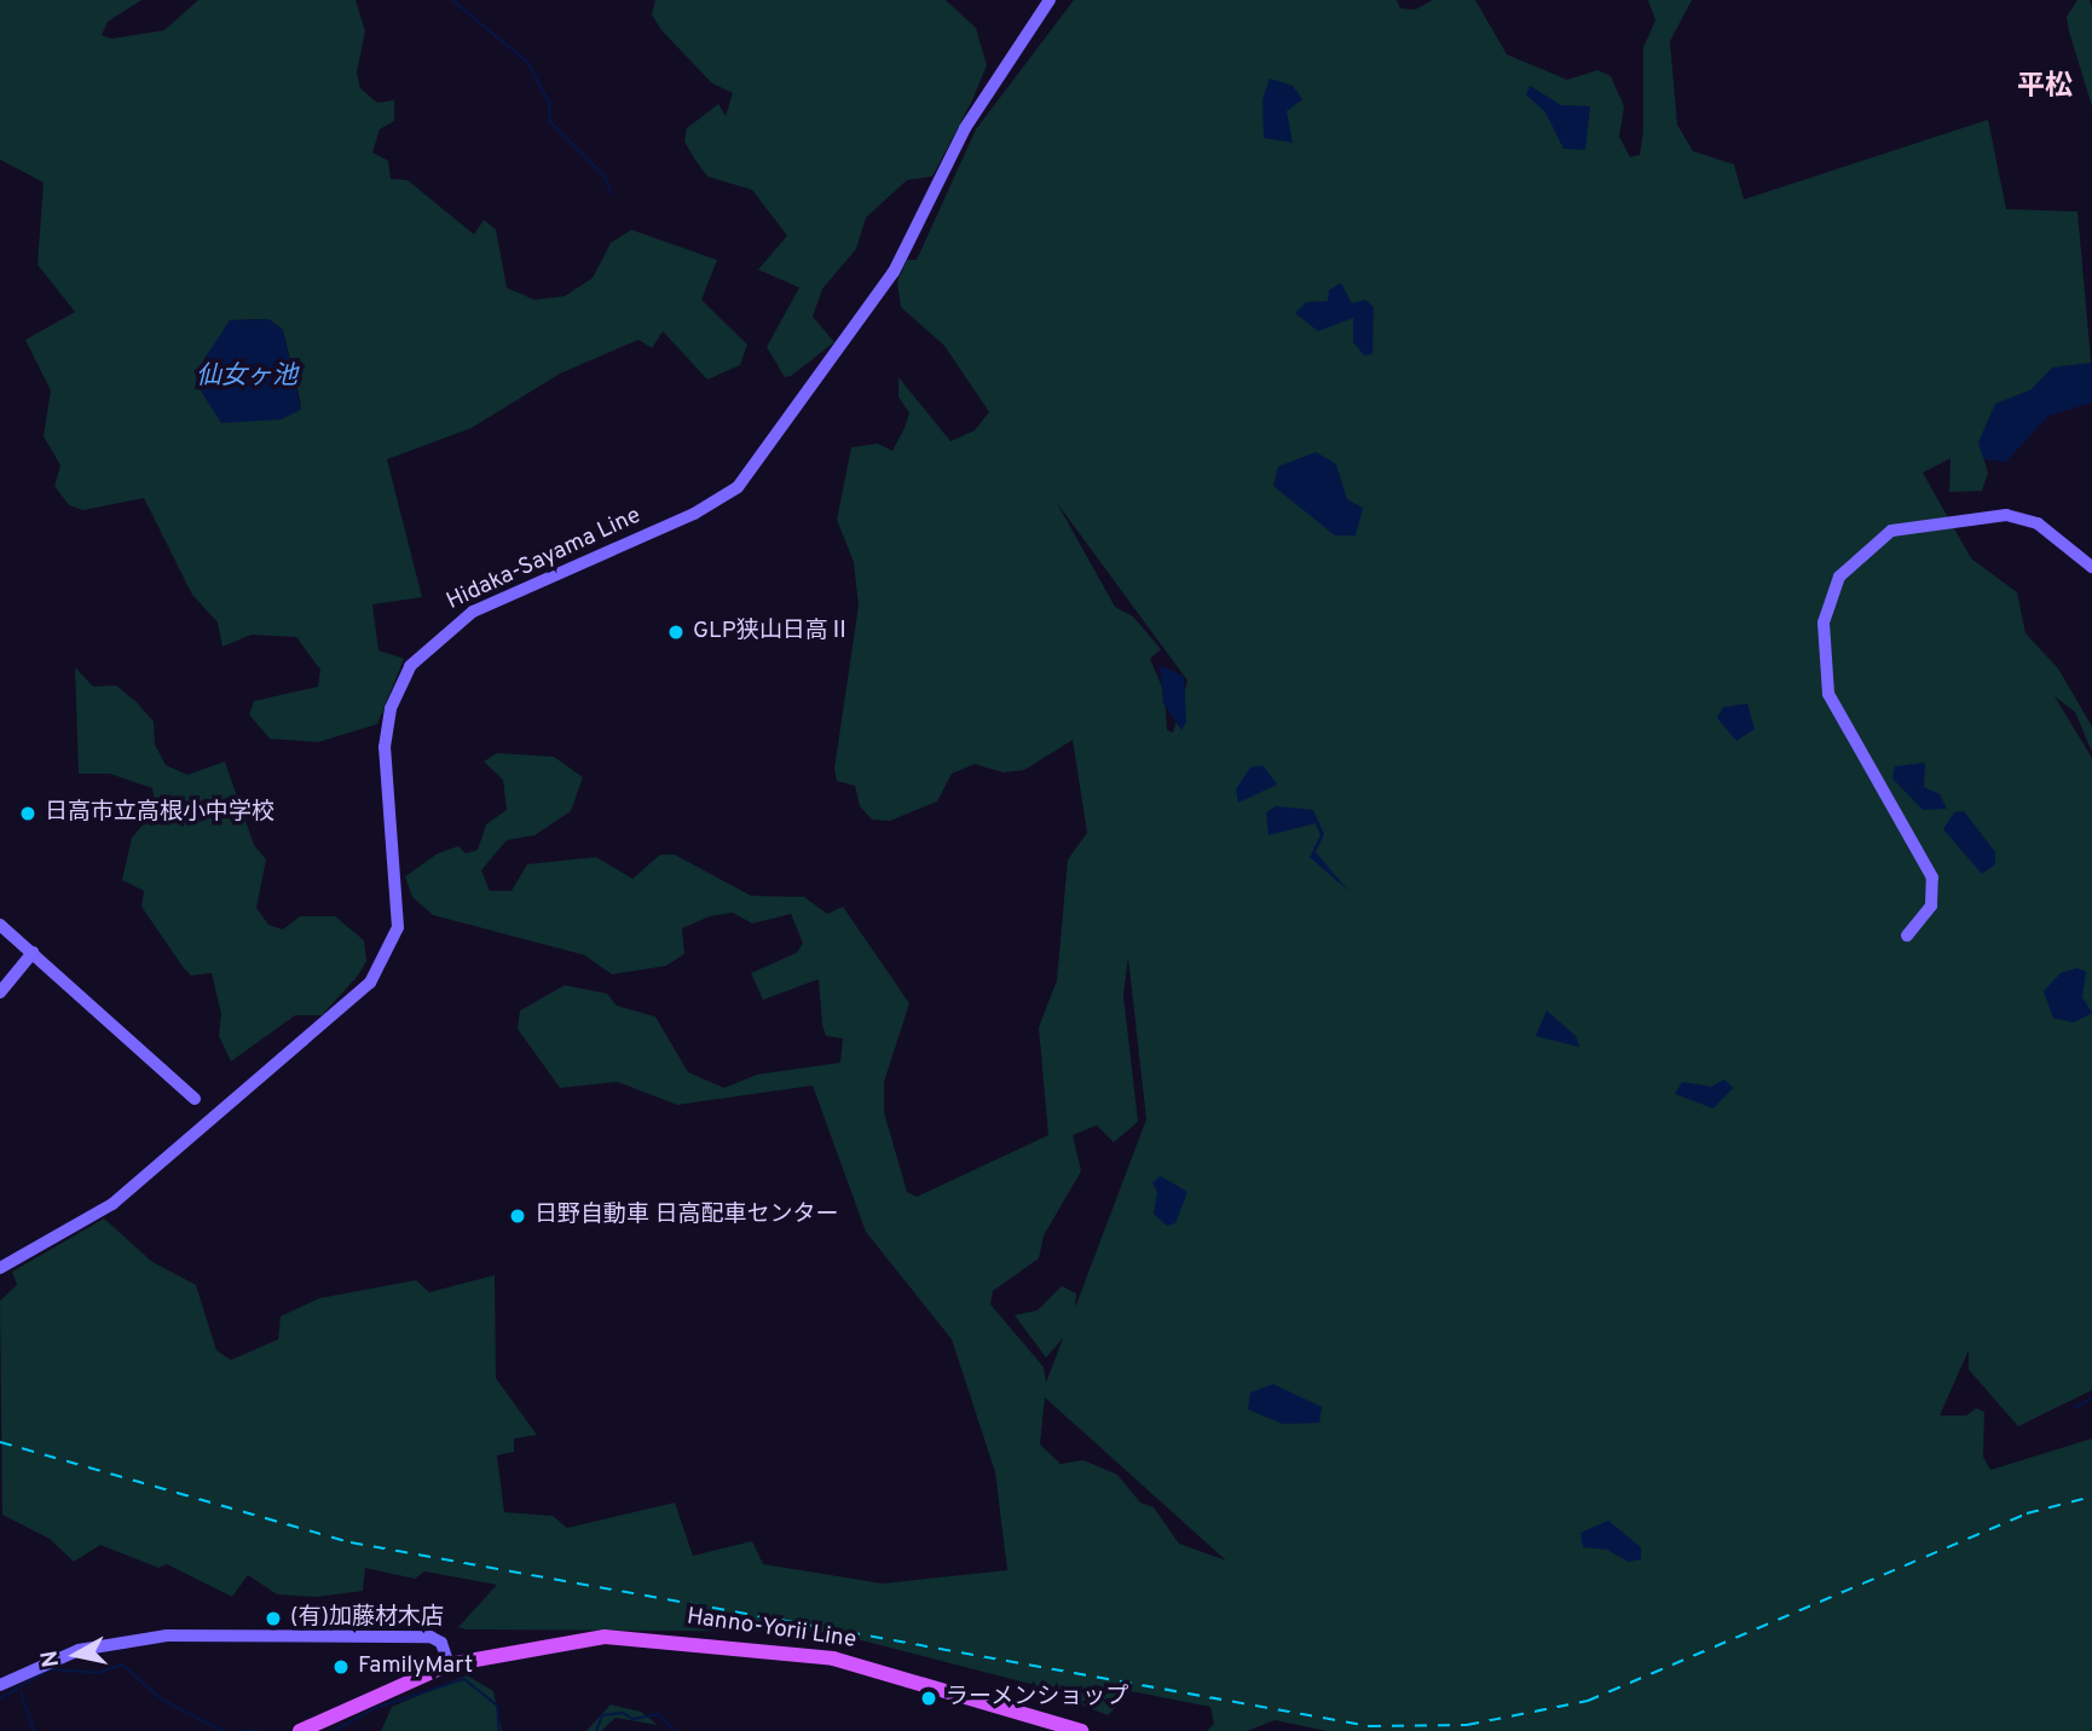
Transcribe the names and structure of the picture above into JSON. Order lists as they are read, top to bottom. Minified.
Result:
{"streets":{"main road":["Hanno-Yorii Line"]},"districts":["平松"],"water":["仙女ヶ池"],"places":["GLP狭山日高Ⅱ","日高市立高根小中学校","日野自動車 日高配車センター","(有)加藤材木店","FamilyMart","ラーメンショップ"],"north":"left"}
